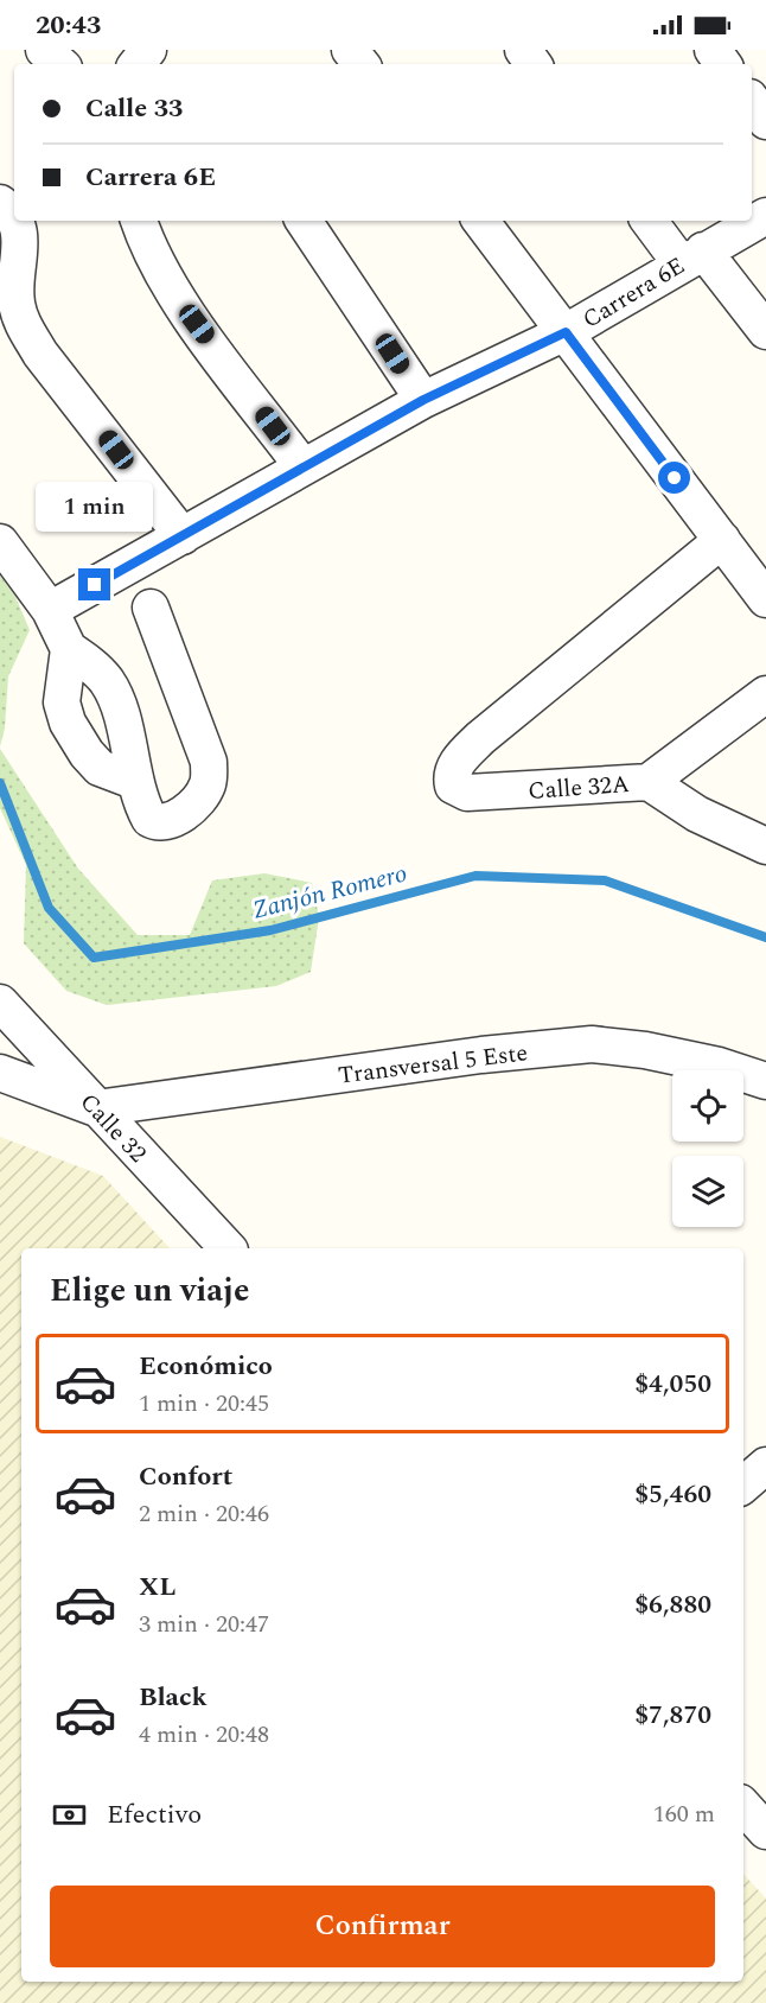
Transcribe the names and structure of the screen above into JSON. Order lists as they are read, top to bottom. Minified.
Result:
{"streets":{"street":["Carrera 6E","Calle 32A","Transversal 5 Este","Calle 32"]},"crossings":[["Transversal 5 Este","Calle 32"]],"water":["Zanjón Romero"],"page":{"status":"20:43","banner":["Calle 33","Carrera 6E"],"bubble":"1 min","heading":"Elige un viaje","list":[{"name":"Económico","note":"1 min · 20:45","value":"$4,050"},{"name":"Confort","note":"2 min · 20:46","value":"$5,460"},{"name":"XL","note":"3 min · 20:47","value":"$6,880"},{"name":"Black","note":"4 min · 20:48","value":"$7,870"}],"pay":["Efectivo","160 m"],"buttons":"Confirmar"}}
